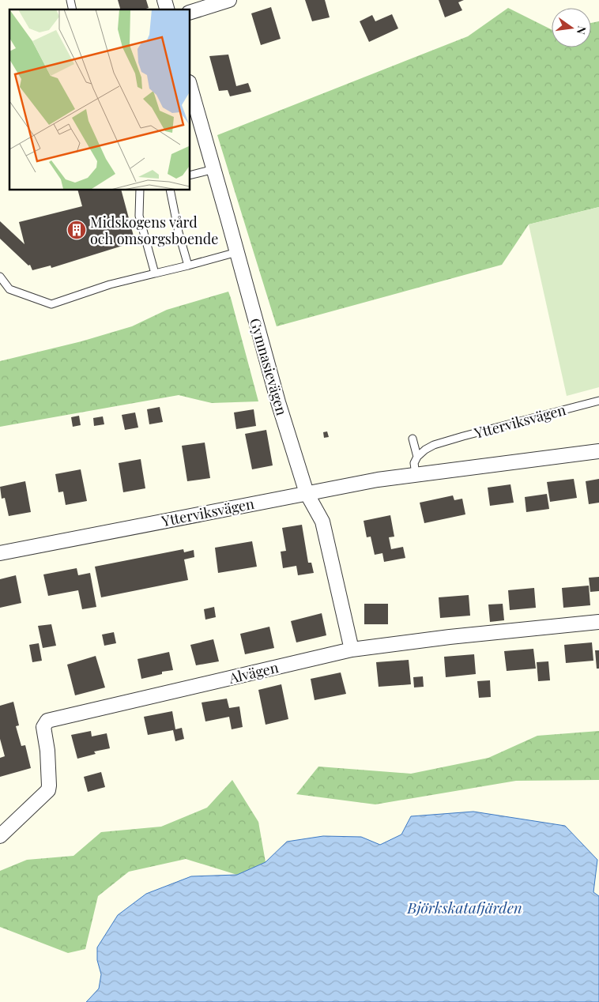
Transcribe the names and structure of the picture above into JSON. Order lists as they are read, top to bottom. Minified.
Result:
{"streets":{"street":["Gymnasievägen","Ytterviksvägen","Alvägen"]},"crossings":[["Gymnasievägen","Ytterviksvägen"],["Gymnasievägen","Alvägen"]],"water":["Björkskatafjärden"],"places":{"building":["Midskogens vård och omsorgsboende"]},"north":"right"}
